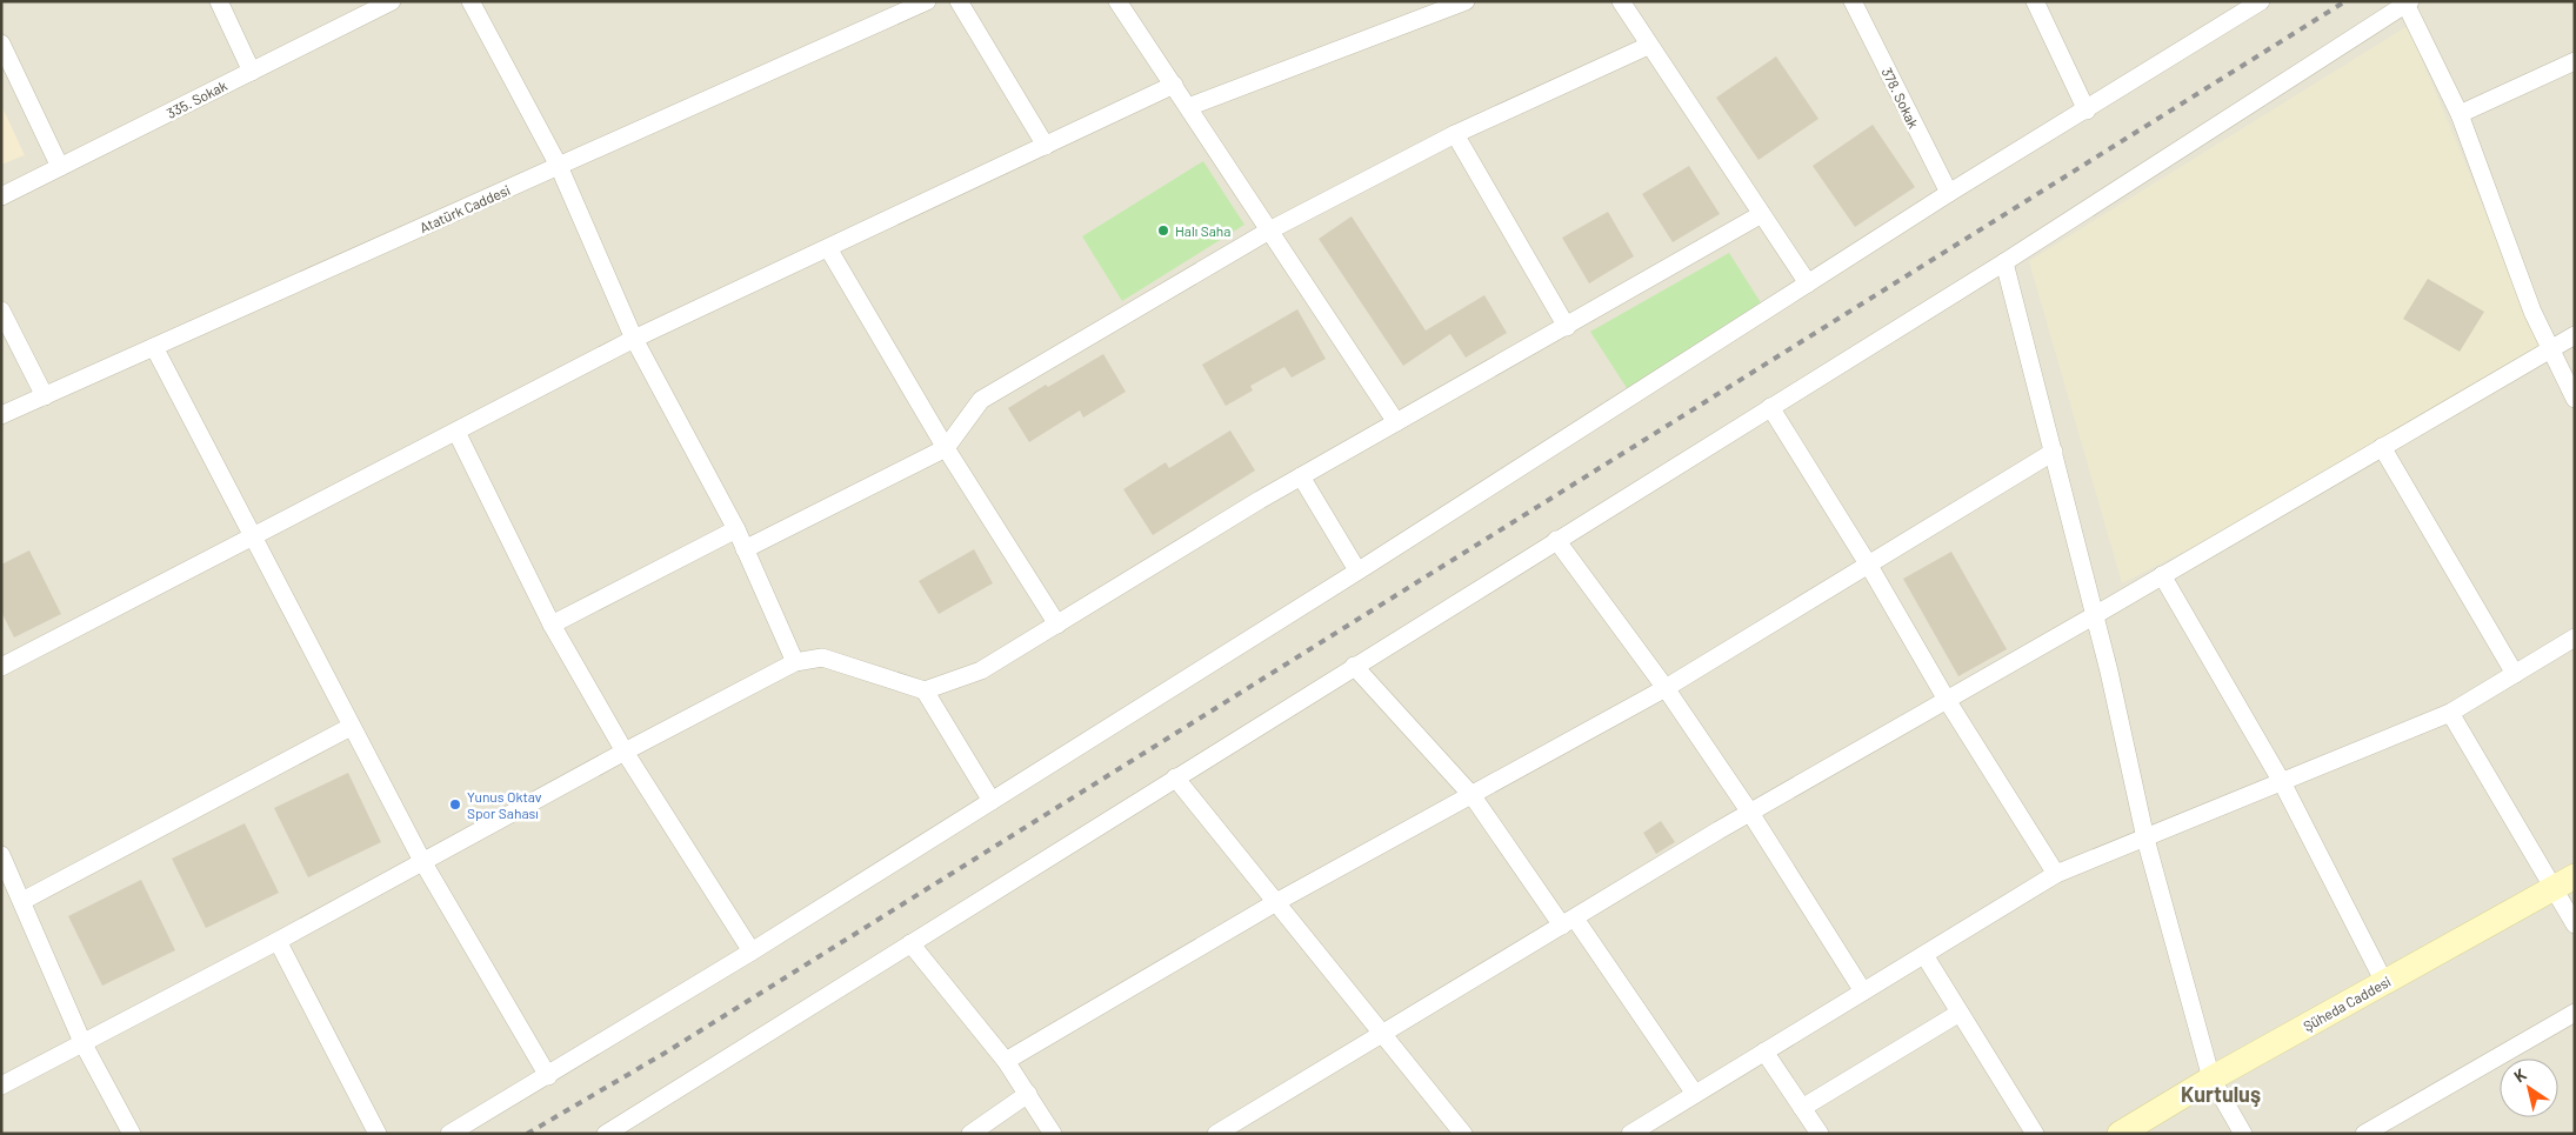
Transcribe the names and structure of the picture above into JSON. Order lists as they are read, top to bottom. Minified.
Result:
{"streets":{"main road":["Şüheda Caddesi"],"street":["378. Sokak","335. Sokak","Atatürk Caddesi"]},"districts":["Kurtuluş"],"places":["Halı Saha","Yunus Oktav Spor Sahası"],"north":"top left"}
